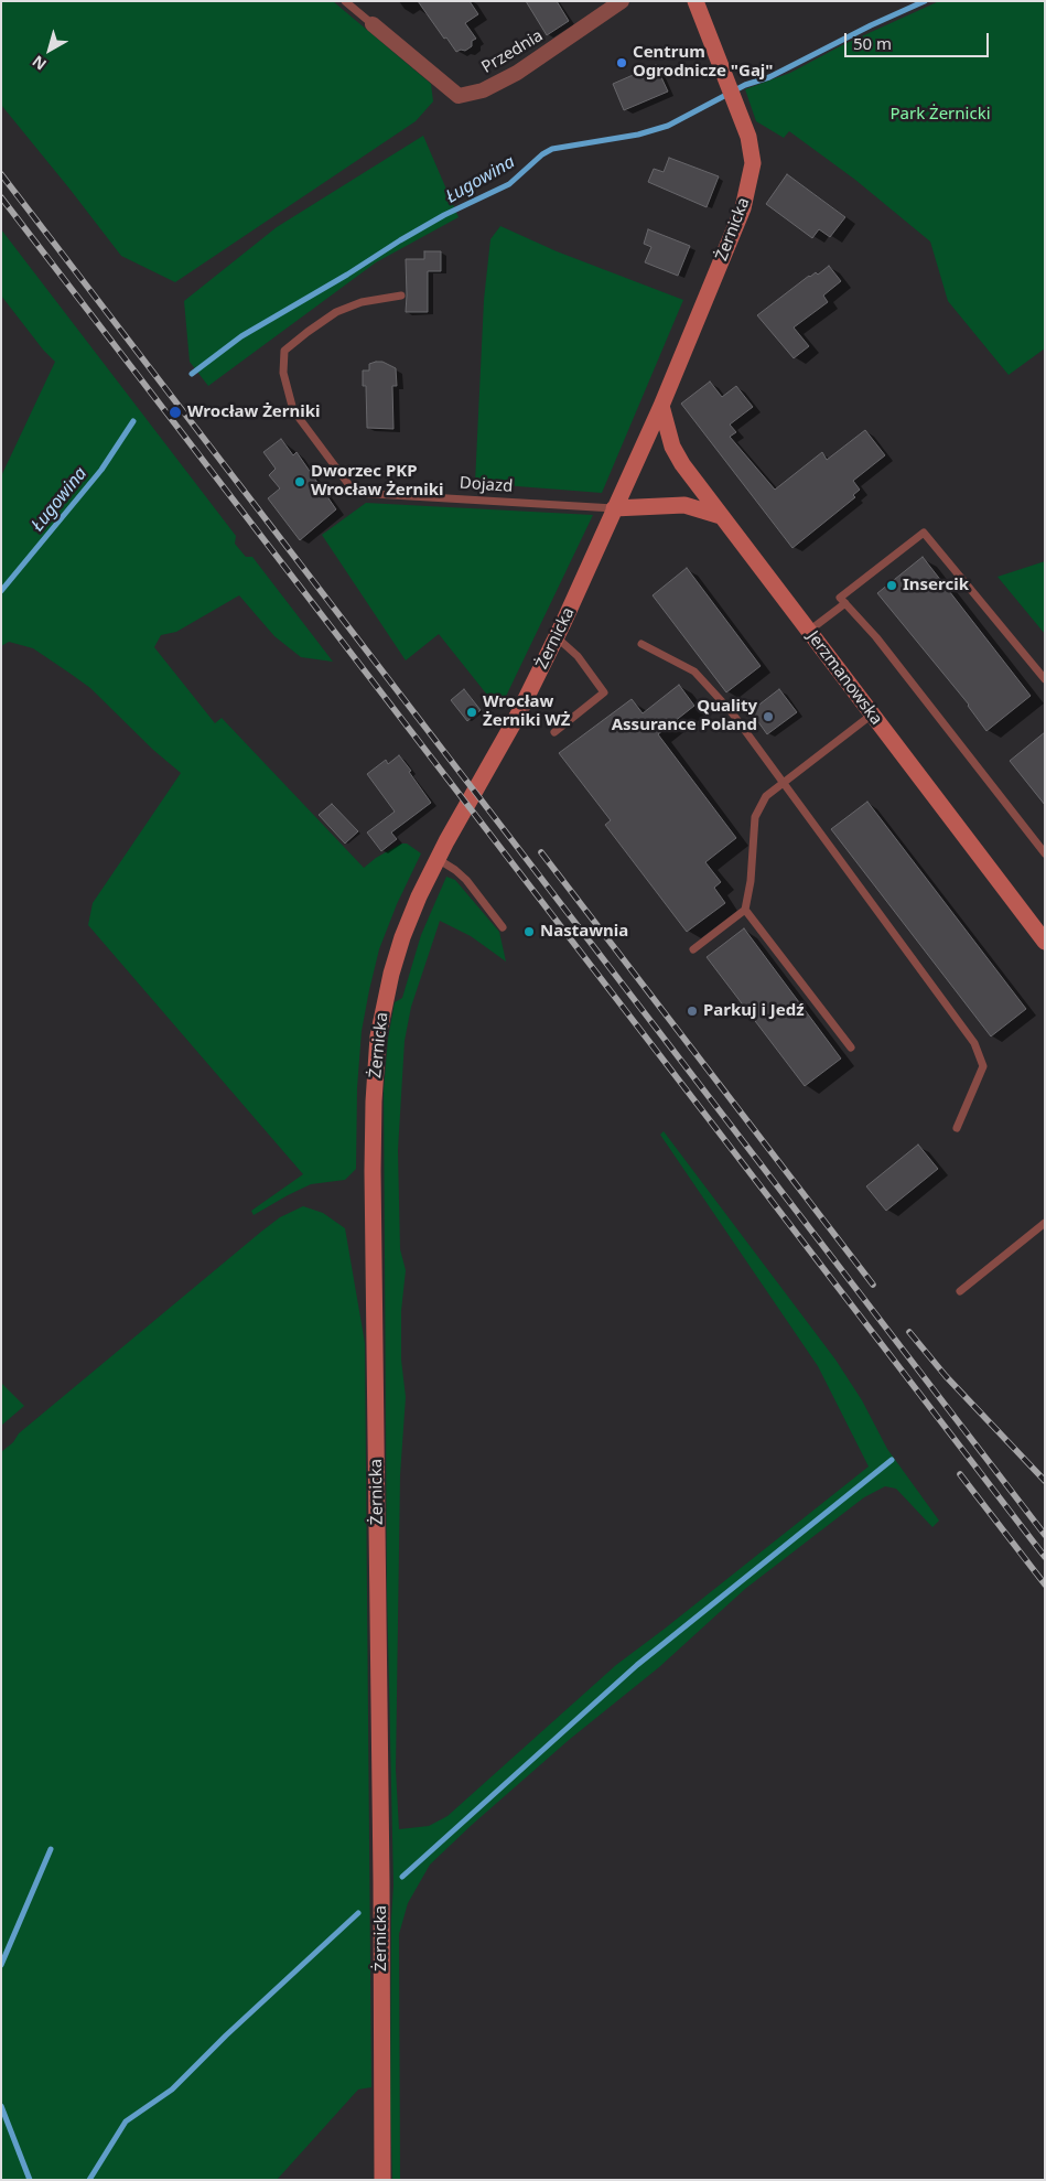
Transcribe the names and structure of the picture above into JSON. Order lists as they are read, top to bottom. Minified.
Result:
{"streets":{"street":["Przednia","Żernicka","Jerzmanowska"],"lane":["Dojazd"]},"crossings":[["Żernicka","Dojazd"],["Żernicka","Jerzmanowska"]],"water":["Ługowina"],"parks":["Park Żernicki"],"places":["Centrum Ogrodnicze \"Gaj\"","Wrocław Żerniki","Dworzec PKP Wrocław Żerniki","Insercik","Wrocław Żerniki WŻ","Quality Assurance Poland","Nastawnia","Parkuj i Jedź"],"scale_bar":"50 m","north":"bottom left"}
